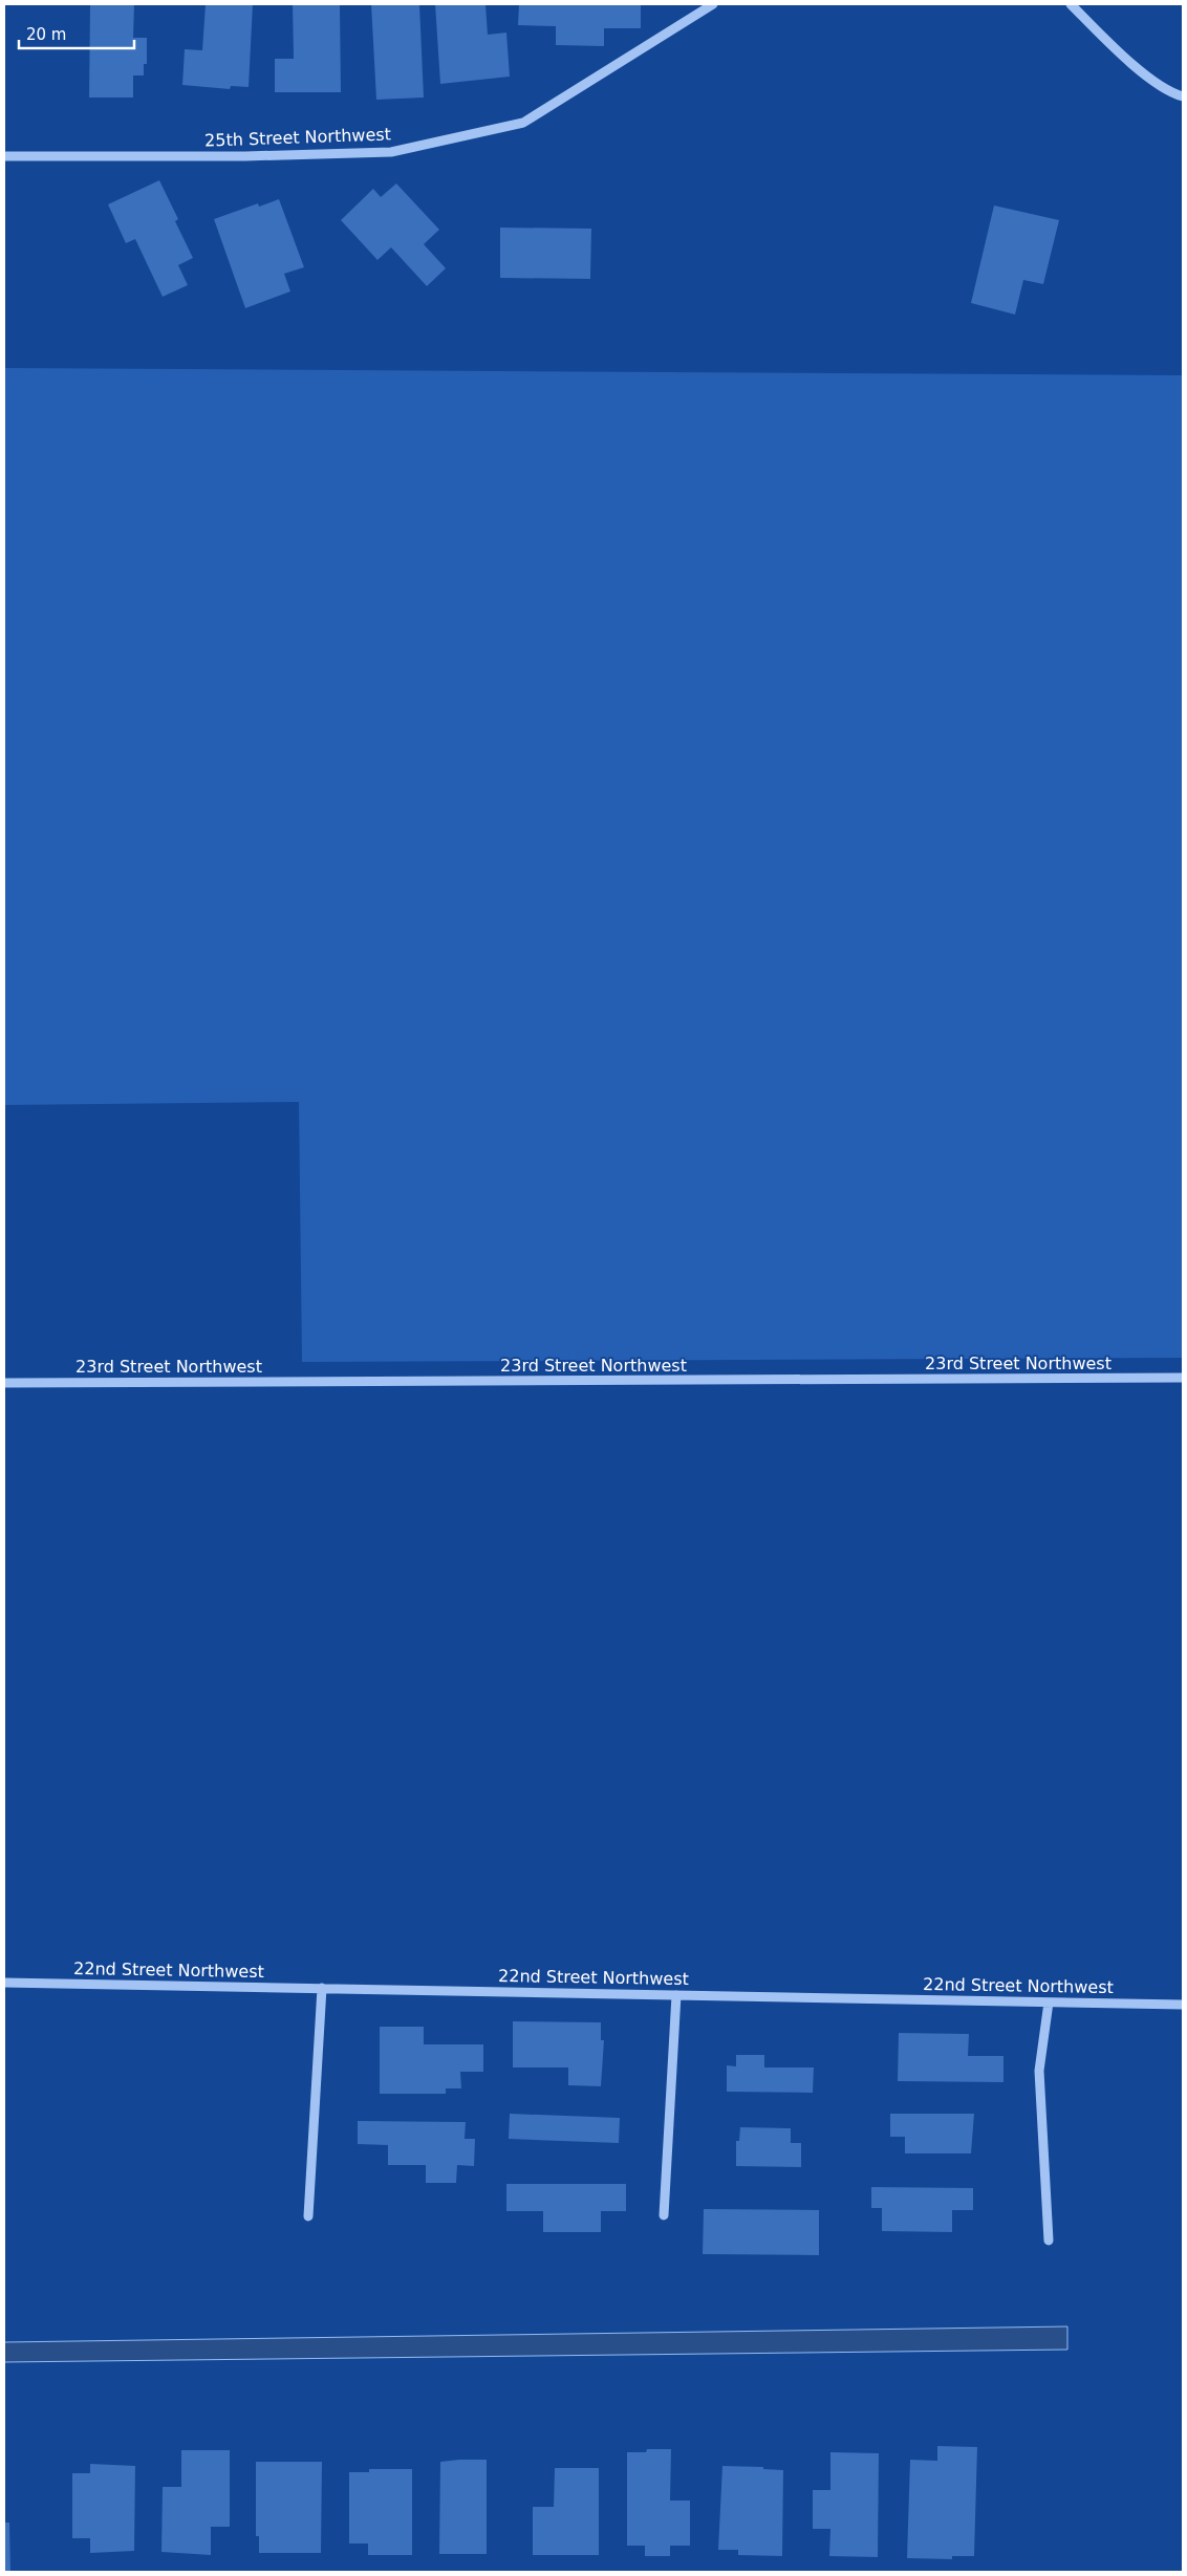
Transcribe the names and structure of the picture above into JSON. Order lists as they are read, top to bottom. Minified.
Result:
{"streets":{"street":["25th Street Northwest","23rd Street Northwest","22nd Street Northwest"]},"scale_bar":"20 m"}
